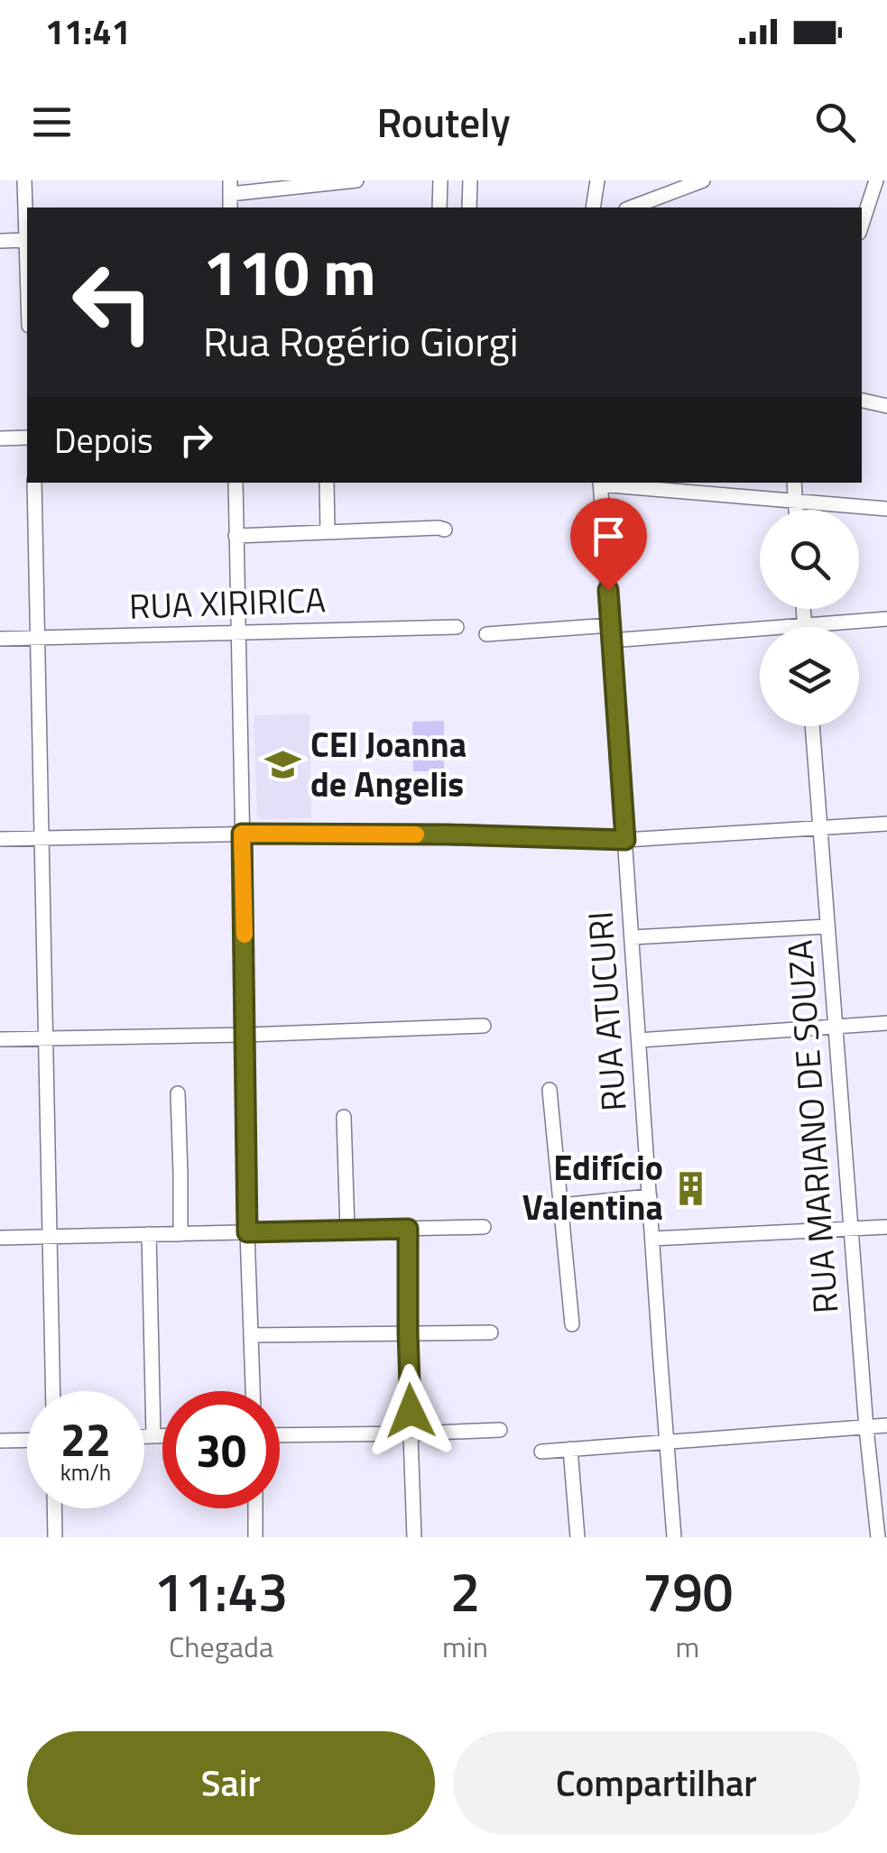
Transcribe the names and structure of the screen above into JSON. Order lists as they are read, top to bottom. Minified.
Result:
{"streets":{"street":["RUA XIRIRICA","RUA ATUCURI","RUA MARIANO DE SOUZA"]},"places":{"school or university":["CEI Joanna de Angelis"],"building":["Edifício Valentina"]},"page":{"status":"11:41","header":"Routely","turn":["110 m","Rua Rogério Giorgi"],"then":"Depois","speed":"22 km/h","limit":"30","eta":["11:43","Chegada","2","min","790","m"],"buttons":["Sair","Compartilhar"]}}
